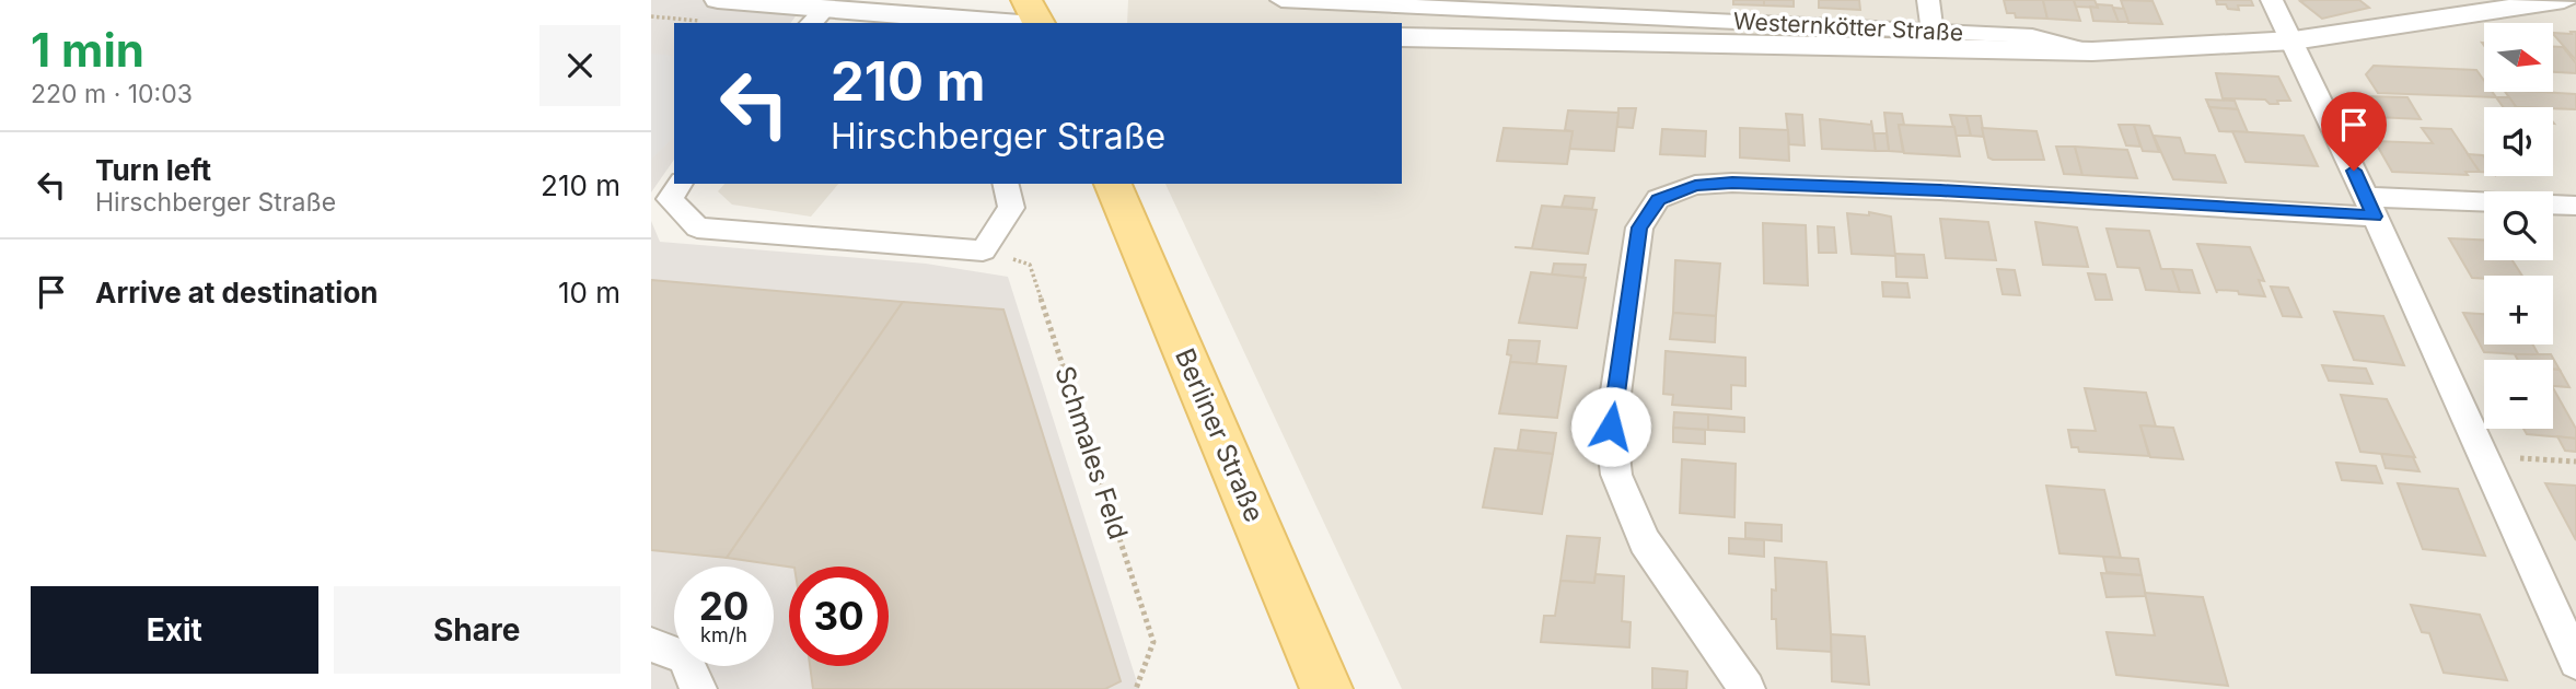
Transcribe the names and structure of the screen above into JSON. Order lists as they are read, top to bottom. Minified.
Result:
{"streets":{"main road":["Berliner Straße"],"street":["Westernkötter Straße"],"path":["Schmales Feld"]},"north":"right","page":{"heading":["1 min","220 m · 10:03"],"map_buttons":["+","−"],"turn":["210 m","Hirschberger Straße"],"list":[{"name":"Turn left","note":"Hirschberger Straße","value":"210 m"},{"name":"Arrive at destination","value":"10 m"}],"speed":"20 km/h","limit":"30","buttons":["Exit","Share"]}}
